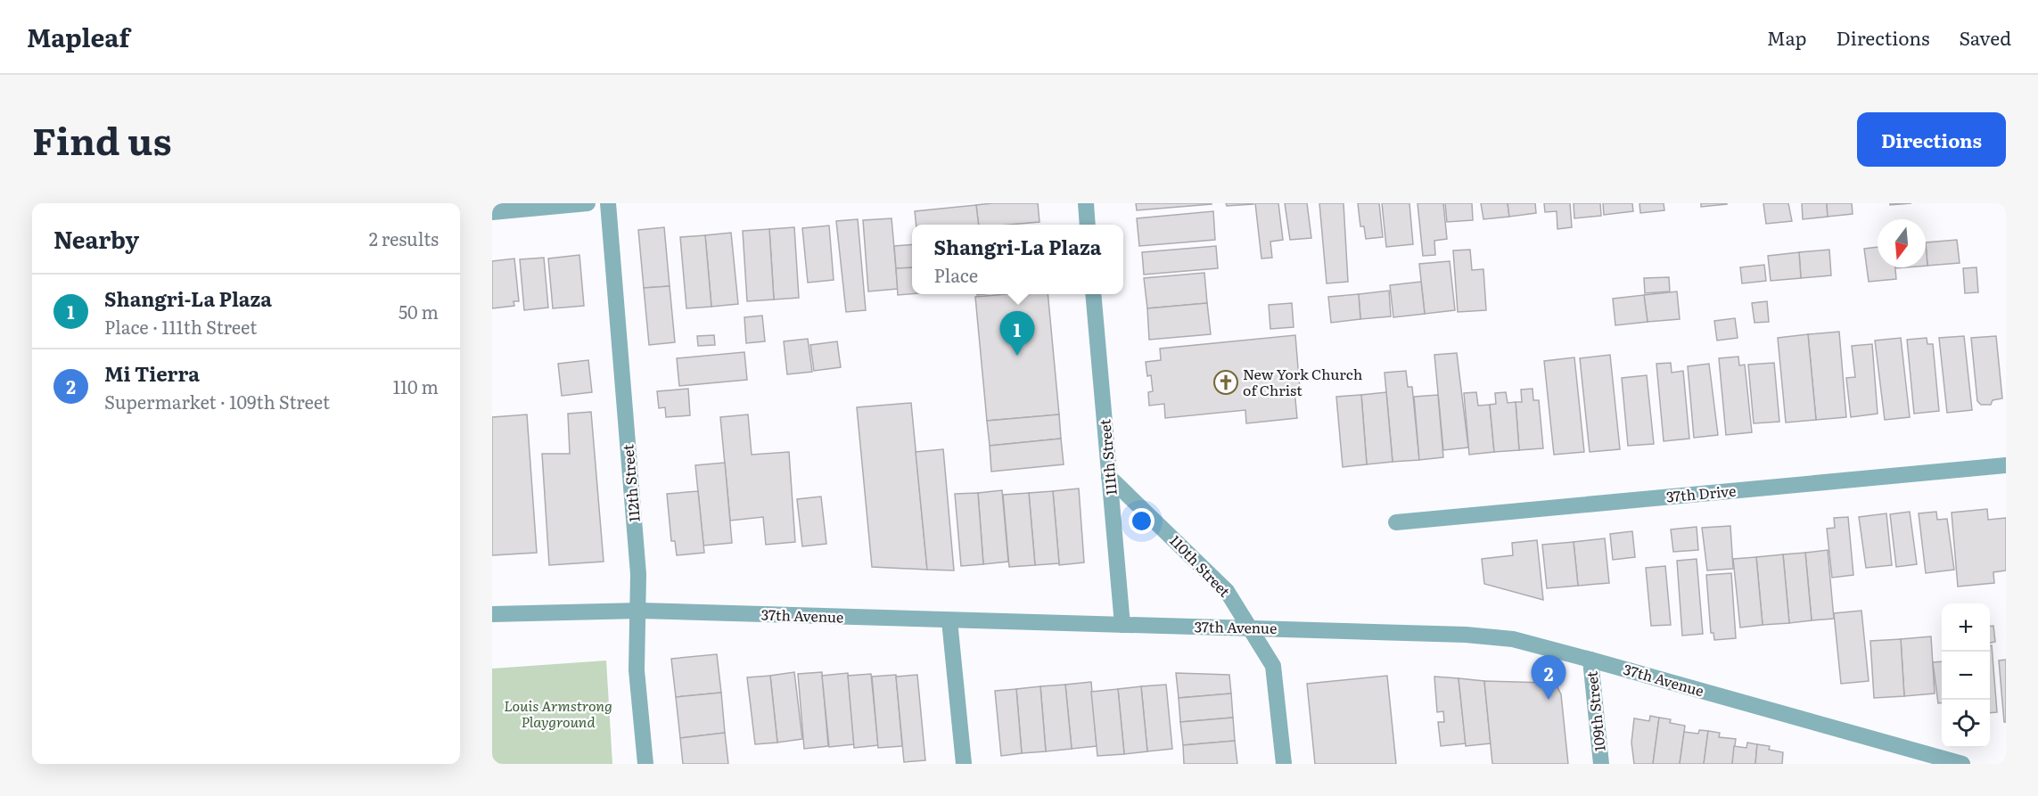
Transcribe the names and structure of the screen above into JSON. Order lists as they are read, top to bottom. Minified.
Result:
{"streets":{"street":["111th Street","112th Street","37th Drive","110th Street","37th Avenue","109th Street"]},"crossings":[["111th Street","110th Street"],["111th Street","37th Avenue"],["112th Street","37th Avenue"],["110th Street","37th Avenue"],["37th Avenue","109th Street"]],"parks":["Louis Armstrong Playground"],"places":{"church":["New York Church of Christ"]},"north":"bottom","page":{"header":"Mapleaf","nav":["Map","Directions","Saved"],"title":"Find us","buttons":"Directions","heading":["Nearby","2 results"],"popup":["Shangri-La Plaza","Place"],"list":[{"mark":"1","name":"Shangri-La Plaza","note":"Place · 111th Street","value":"50 m"},{"mark":"2","name":"Mi Tierra","note":"Supermarket · 109th Street","value":"110 m"}],"pins":["1","2"],"map_buttons":["+","−"]}}
